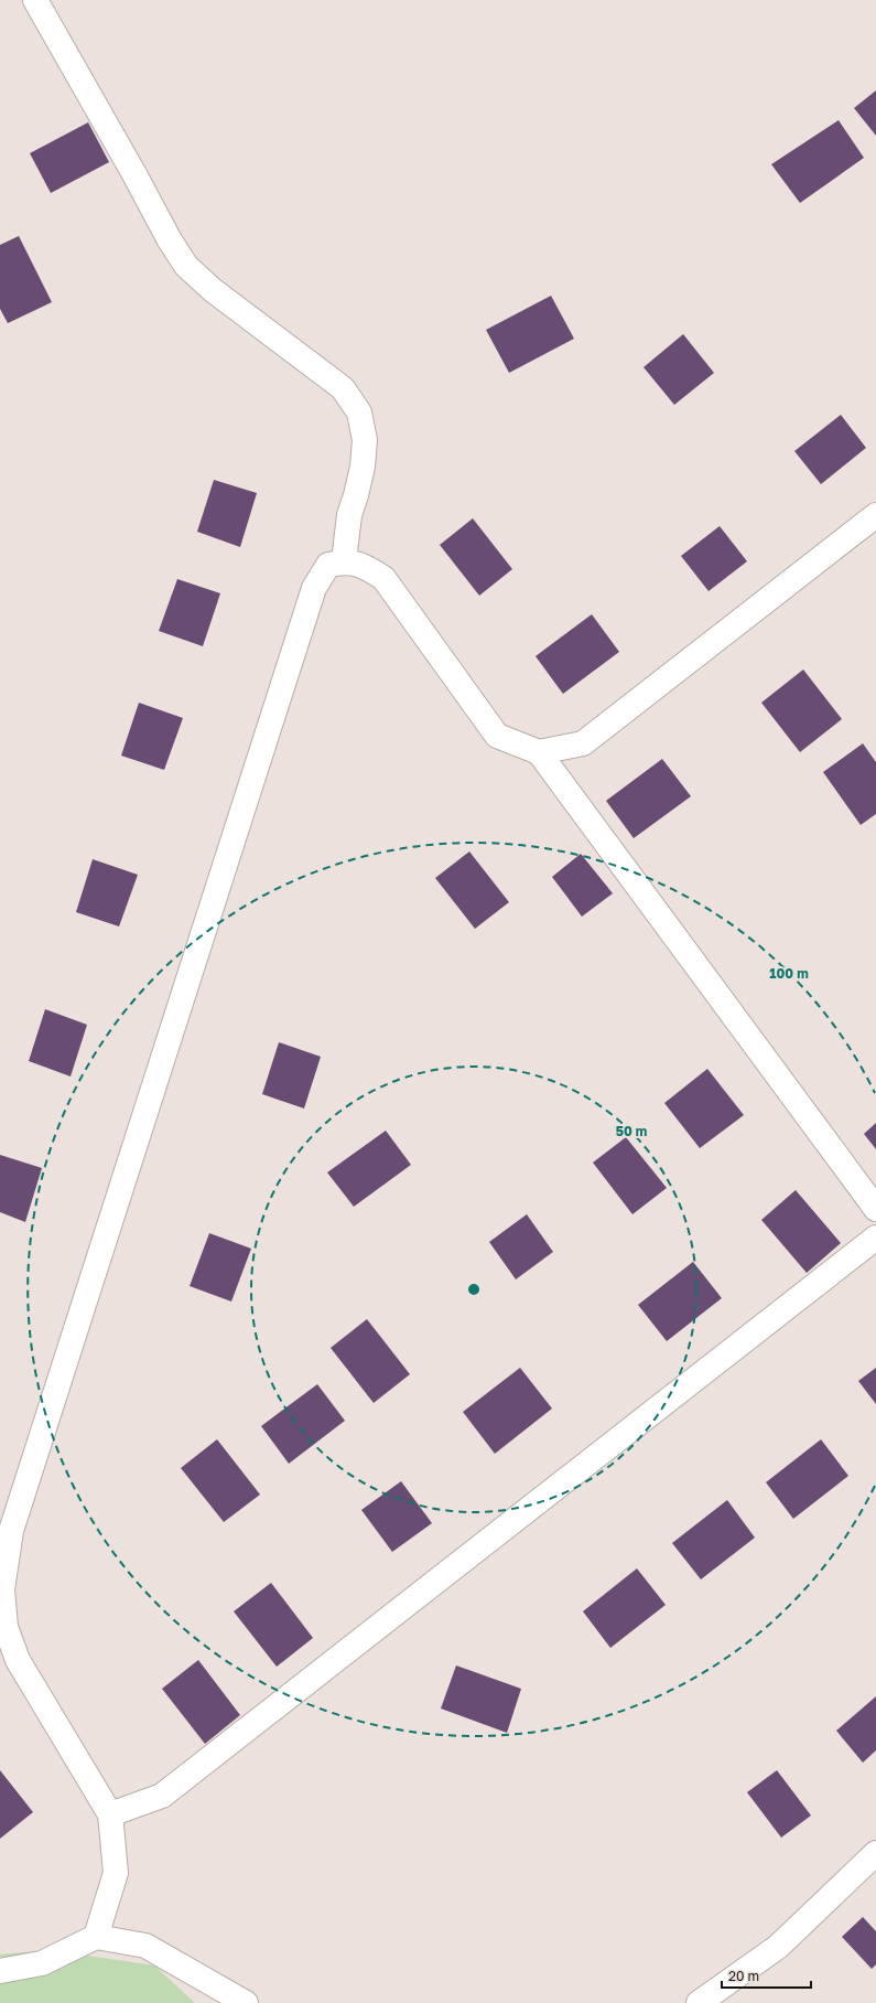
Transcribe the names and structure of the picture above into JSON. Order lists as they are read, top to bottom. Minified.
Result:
{"scale_bar":"20 m","rings":["100 m","50 m"]}
